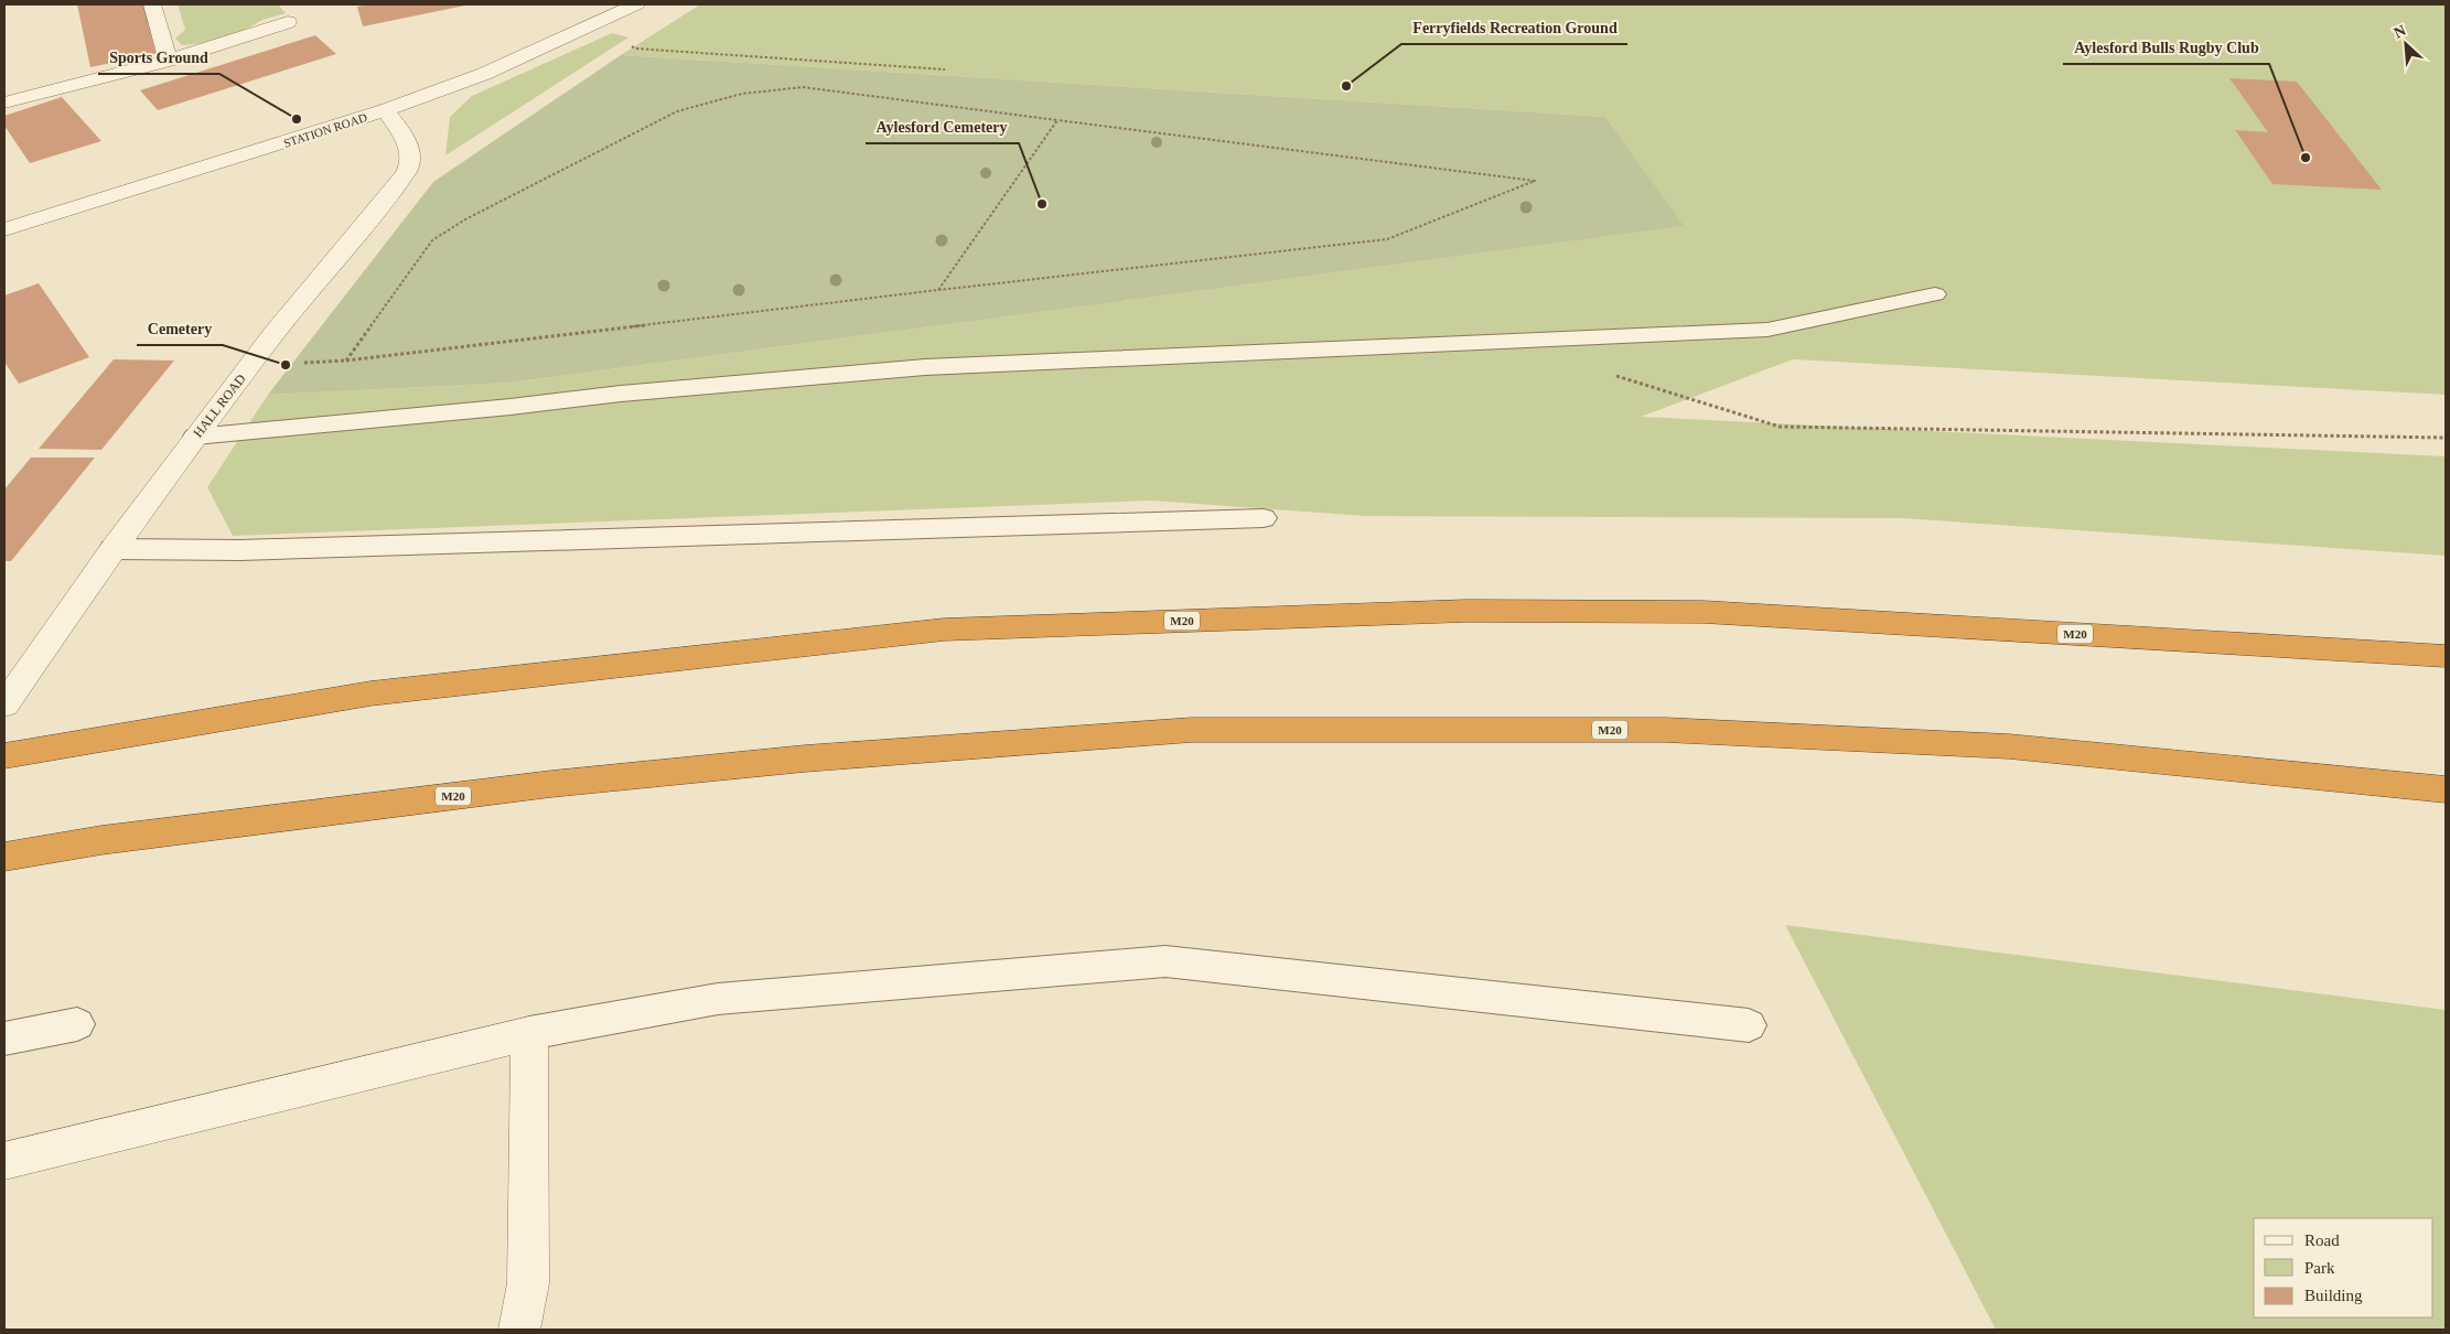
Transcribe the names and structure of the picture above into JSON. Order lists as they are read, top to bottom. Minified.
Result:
{"streets":{"highway":["M20"],"street":["STATION ROAD","HALL ROAD"]},"crossings":[["STATION ROAD","HALL ROAD"]],"places":["Ferryfields Recreation Ground","Sports Ground","Aylesford Bulls Rugby Club","Aylesford Cemetery","Cemetery"],"legend":["Road","Park","Building"],"north":"top left"}
